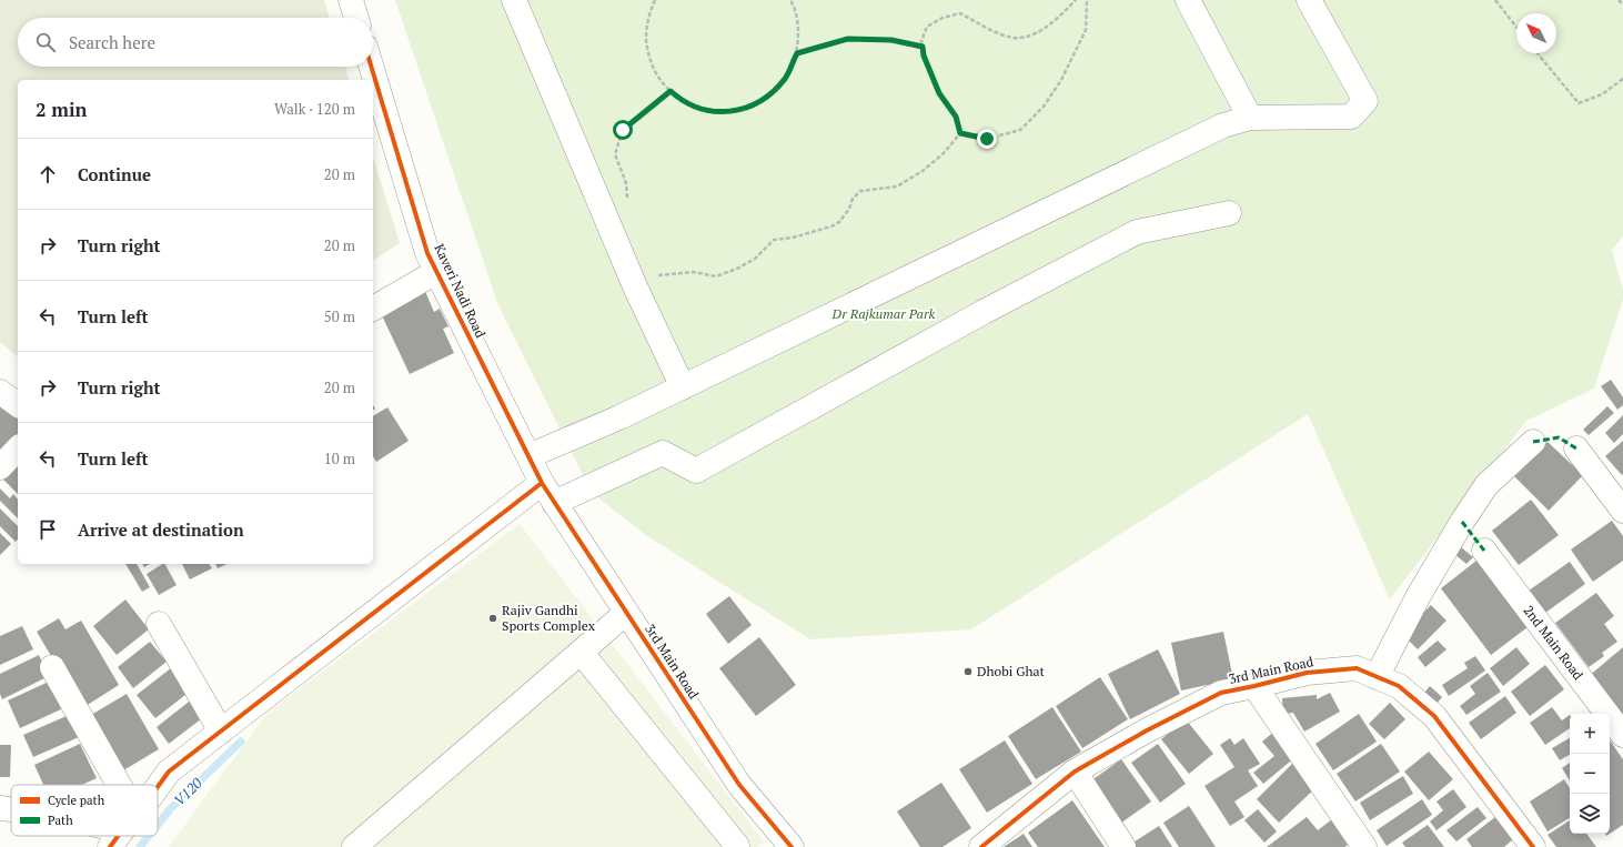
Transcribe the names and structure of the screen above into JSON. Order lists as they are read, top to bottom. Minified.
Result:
{"streets":{"street":["Kaveri Nadi Road","2nd Main Road","3rd Main Road"]},"crossings":[["Kaveri Nadi Road","3rd Main Road"]],"water":["V120"],"parks":["Dr Rajkumar Park"],"places":["Rajiv Gandhi Sports Complex","Dhobi Ghat"],"legend":["Cycle path","Path"],"north":"top left","page":{"search":"Search here","heading":["2 min","Walk · 120 m"],"list":[["Continue","20 m"],["Turn right","20 m"],["Turn left","50 m"],["Turn right","20 m"],["Turn left","10 m"],"Arrive at destination"],"map_buttons":["+","−"]}}
